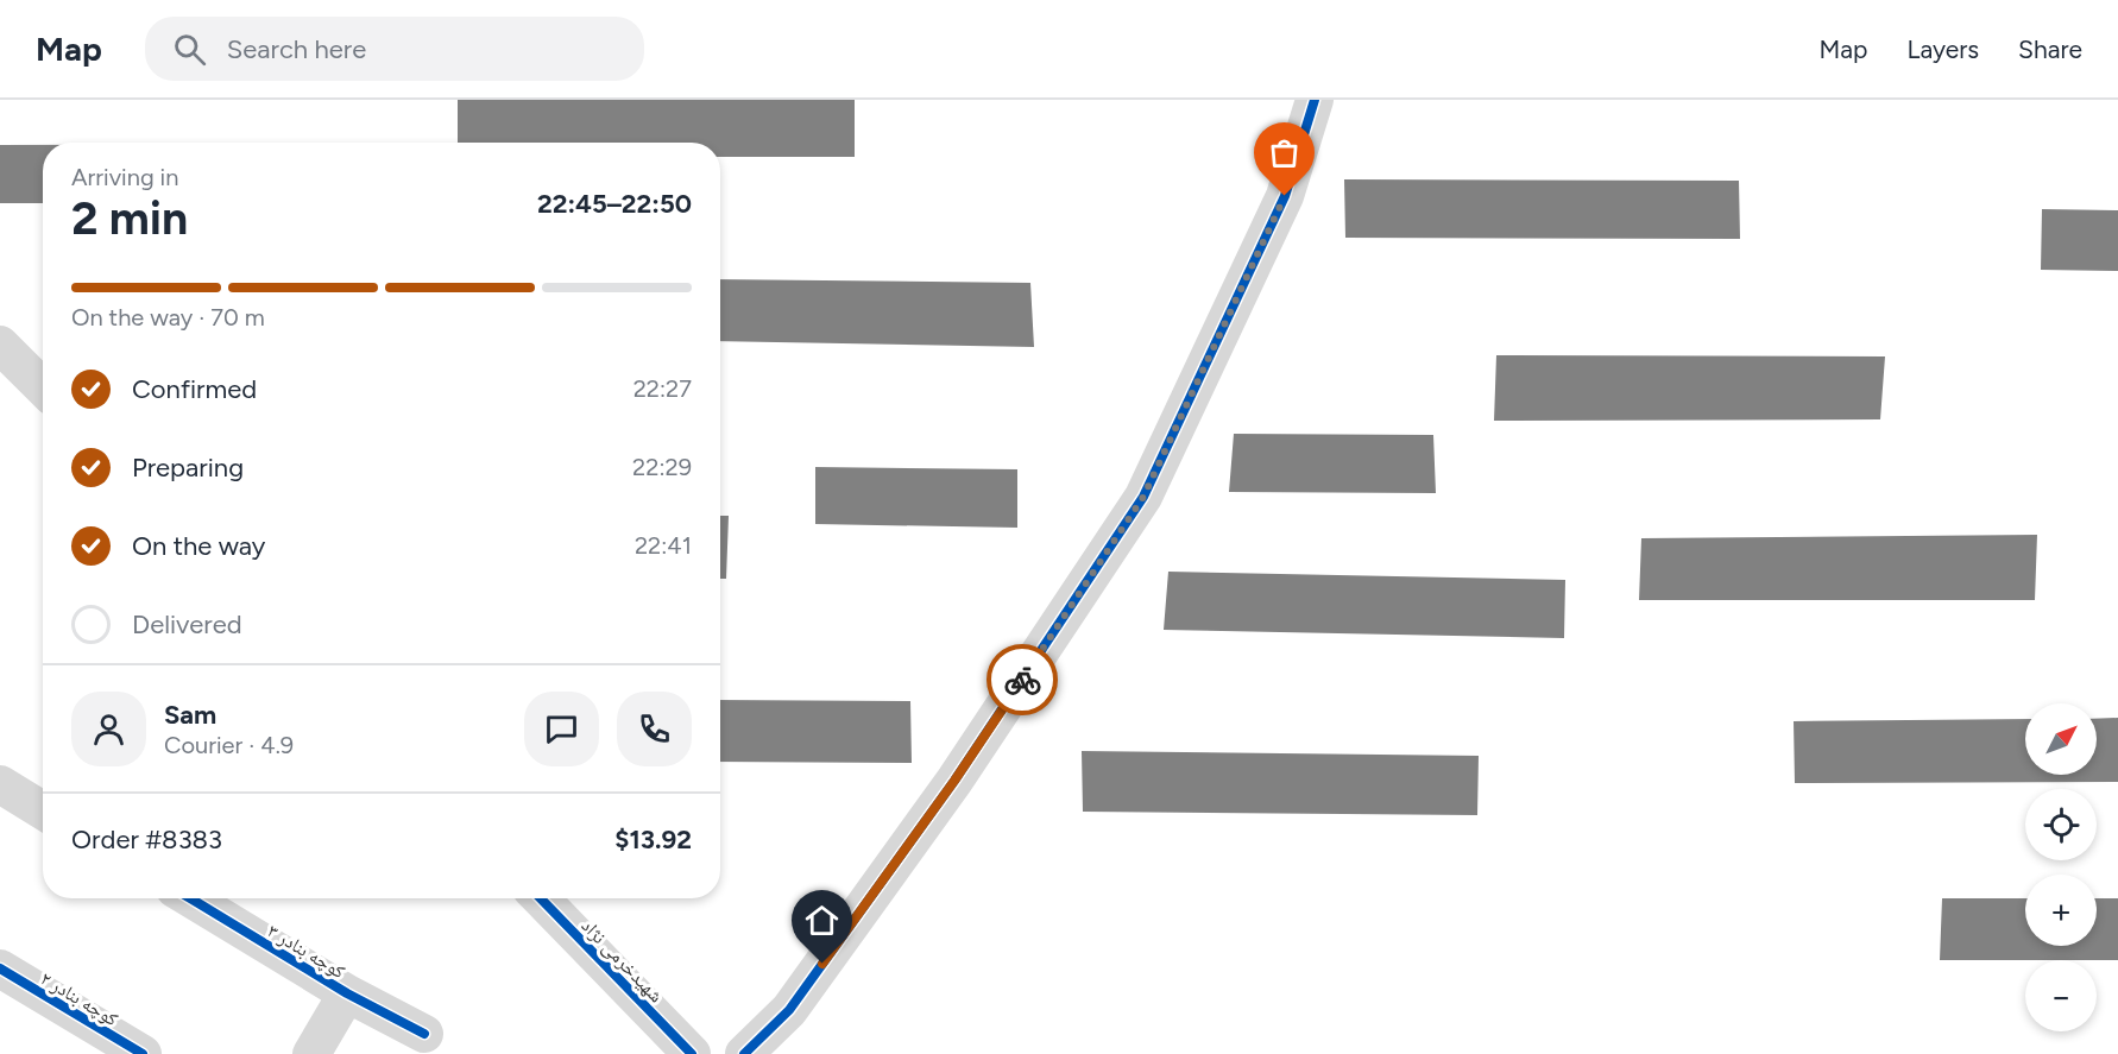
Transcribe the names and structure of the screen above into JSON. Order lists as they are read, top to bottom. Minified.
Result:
{"streets":{"street":["کوچه بنادر ۳","شهیدخرمی نژاد","کوچه بنادر ۲"]},"north":"top right","page":{"header":"Map","search":"Search here","nav":["Map","Layers","Share"],"heading":["2 min","Arriving in","22:45–22:50"],"panel":["Sam","Courier · 4.9","Order #8383","$13.92"],"bar":"On the way · 70 m","list":[["Confirmed","22:27"],["Preparing","22:29"],["On the way","22:41"],"Delivered"],"map_buttons":["+","−"]}}
